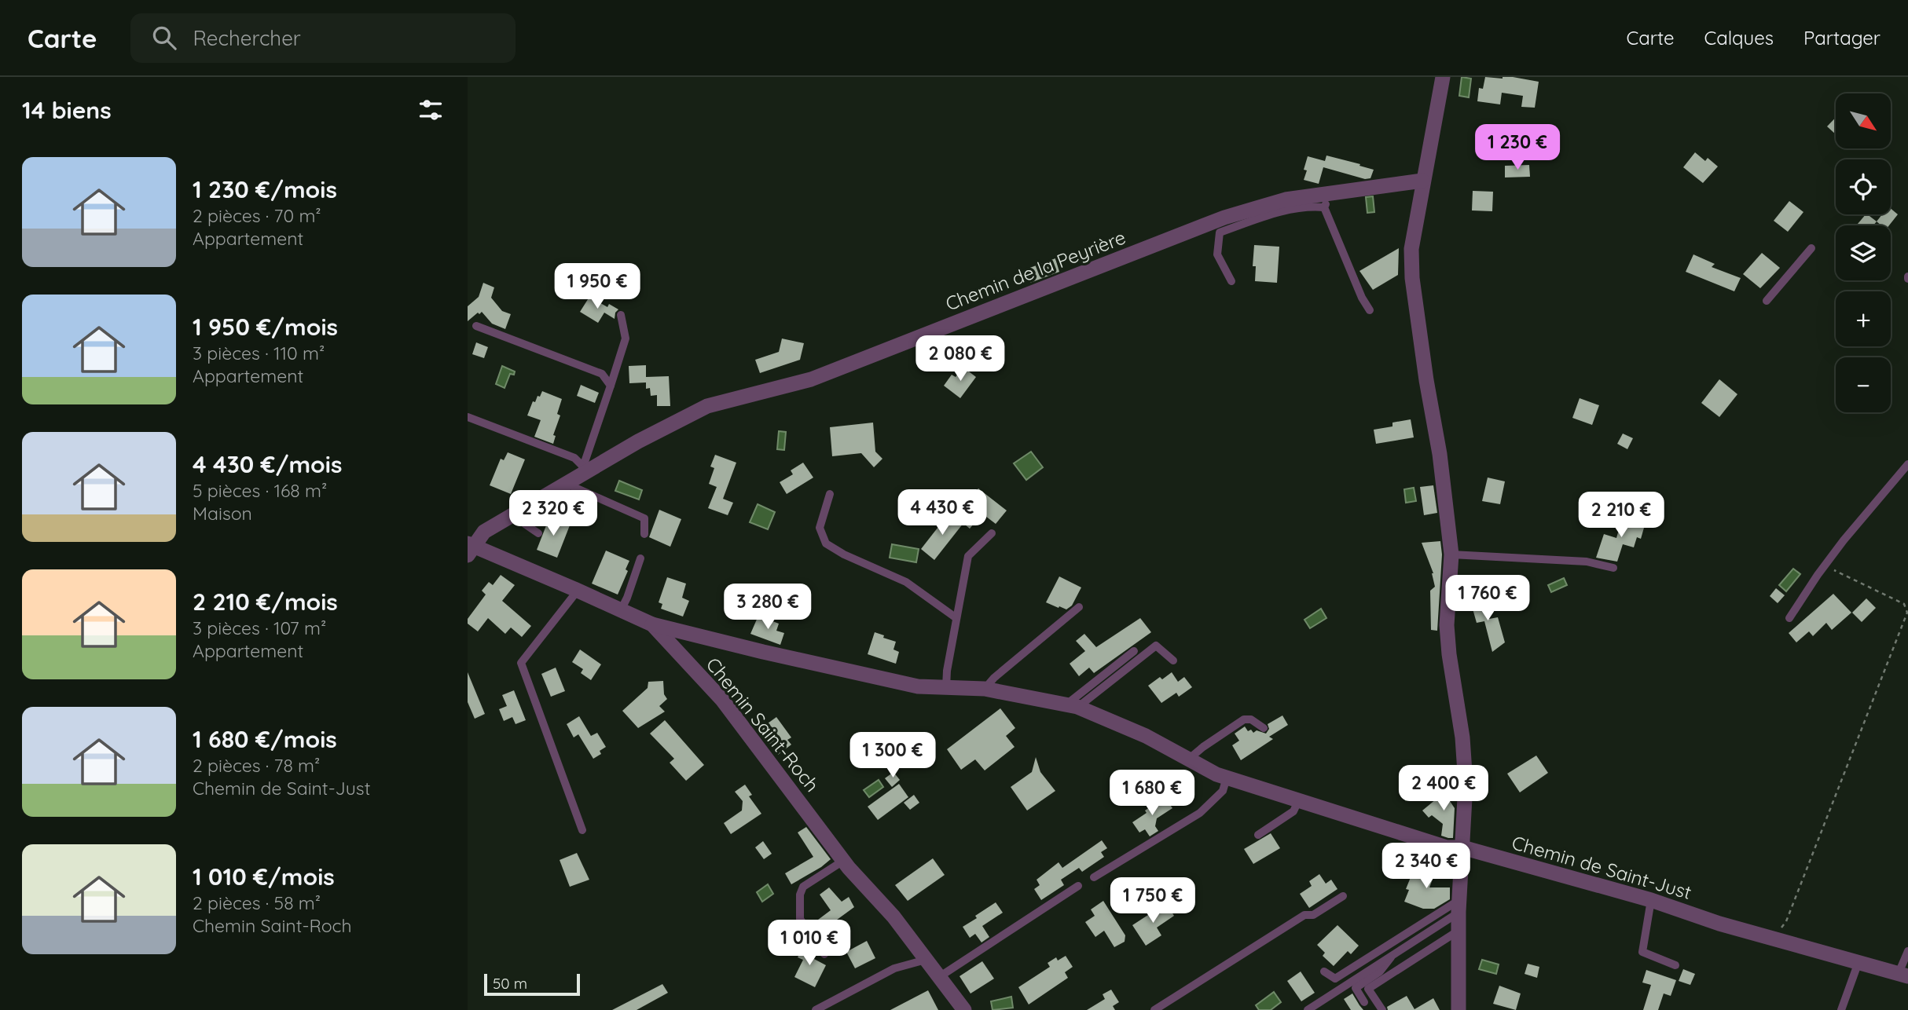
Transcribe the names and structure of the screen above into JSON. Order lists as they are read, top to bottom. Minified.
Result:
{"streets":{"street":["Chemin de la Peyrière","Chemin Saint-Roch","Chemin de Saint-Just"]},"crossings":[["Chemin de la Peyrière","Chemin Saint-Roch"],["Chemin Saint-Roch","Chemin de Saint-Just"]],"scale_bar":"50 m","north":"bottom right","page":{"header":"Carte","search":"Rechercher","nav":["Carte","Calques","Partager"],"heading":"14 biens","map_buttons":["+","−"],"price":["1 230 €","1 950 €","2 080 €","4 430 €","2 320 €","2 210 €","1 760 €","3 280 €","1 300 €","2 400 €","1 680 €","2 340 €","1 750 €","1 010 €"],"list":[{"name":"1 230 €/mois","note":"2 pièces · 70 m² · Appartement"},{"name":"1 950 €/mois","note":"3 pièces · 110 m² · Appartement"},{"name":"4 430 €/mois","note":"5 pièces · 168 m² · Maison"},{"name":"2 210 €/mois","note":"3 pièces · 107 m² · Appartement"},{"name":"1 680 €/mois","note":"2 pièces · 78 m² · Chemin de Saint-Just"},{"name":"1 010 €/mois","note":"2 pièces · 58 m² · Chemin Saint-Roch"}],"scale":"50 m"}}
